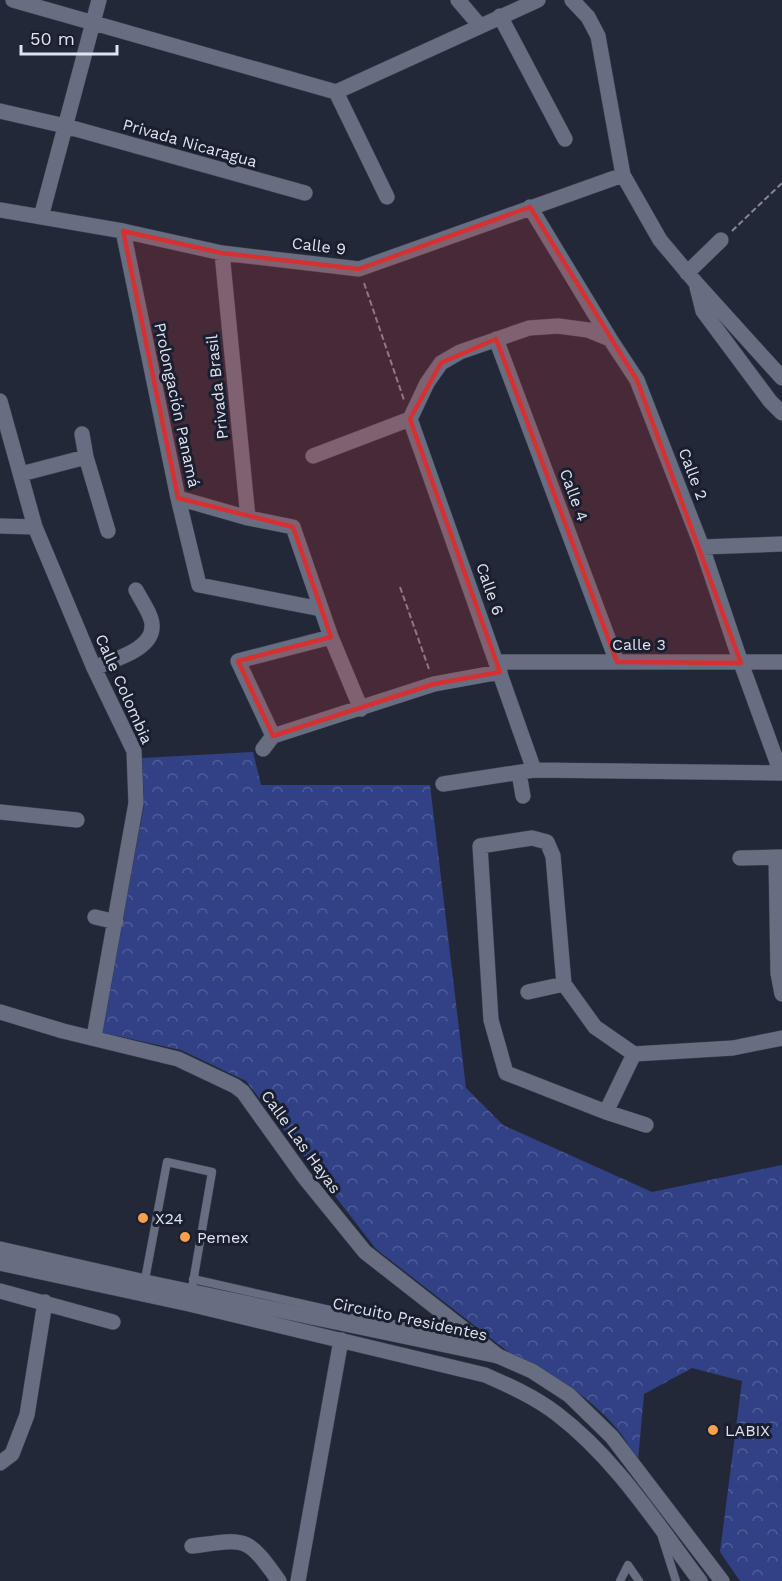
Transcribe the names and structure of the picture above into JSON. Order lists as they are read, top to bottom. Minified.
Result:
{"streets":{"street":["Privada Nicaragua","Calle 9","Privada Brasil","Prolongación Panamá","Calle 2","Calle 4","Calle 6","Calle 3","Calle Colombia","Calle Las Hayas","Circuito Presidentes"]},"crossings":[["Calle 9","Privada Brasil"],["Calle 9","Prolongación Panamá"],["Calle 9","Calle 2"],["Calle 2","Calle 3"],["Calle 4","Calle 3"],["Calle 6","Calle 3"],["Calle Colombia","Calle Las Hayas"],["Calle Las Hayas","Circuito Presidentes"]],"places":["X24","Pemex","LABIX"],"scale_bar":"50 m"}
